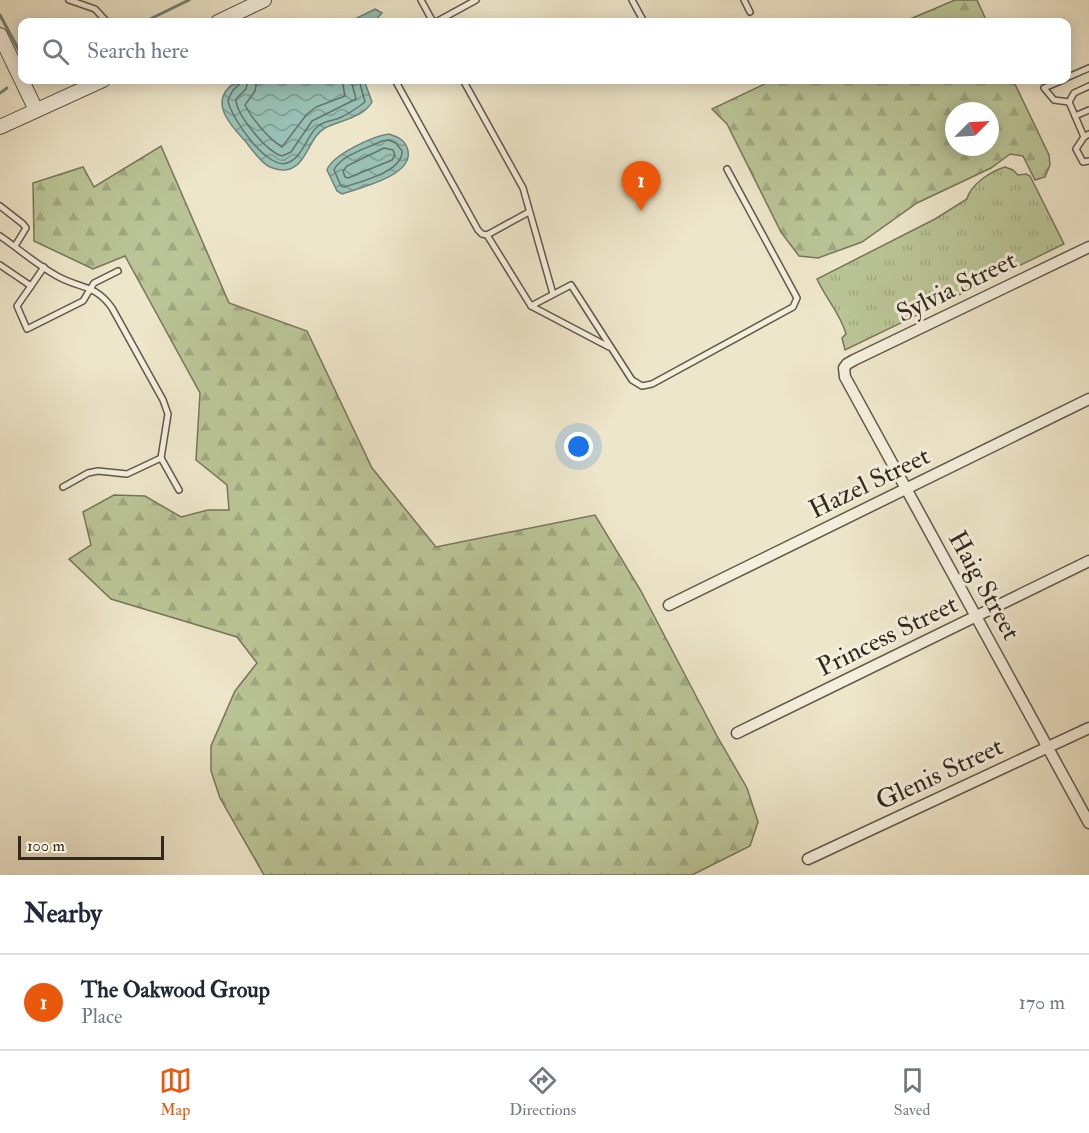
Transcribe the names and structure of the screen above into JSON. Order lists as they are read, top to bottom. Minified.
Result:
{"streets":{"street":["Sylvia Street","Hazel Street","Haig Street","Princess Street","Glenis Street"]},"crossings":[["Sylvia Street","Haig Street"],["Hazel Street","Haig Street"],["Haig Street","Princess Street"],["Haig Street","Glenis Street"]],"scale_bar":"100 m","north":"top right","page":{"search":"Search here","pins":"1","scale":"100 m","heading":"Nearby","list":[{"mark":"1","name":"The Oakwood Group","note":"Place","value":"170 m"}],"nav":["Map","Directions","Saved"]}}
